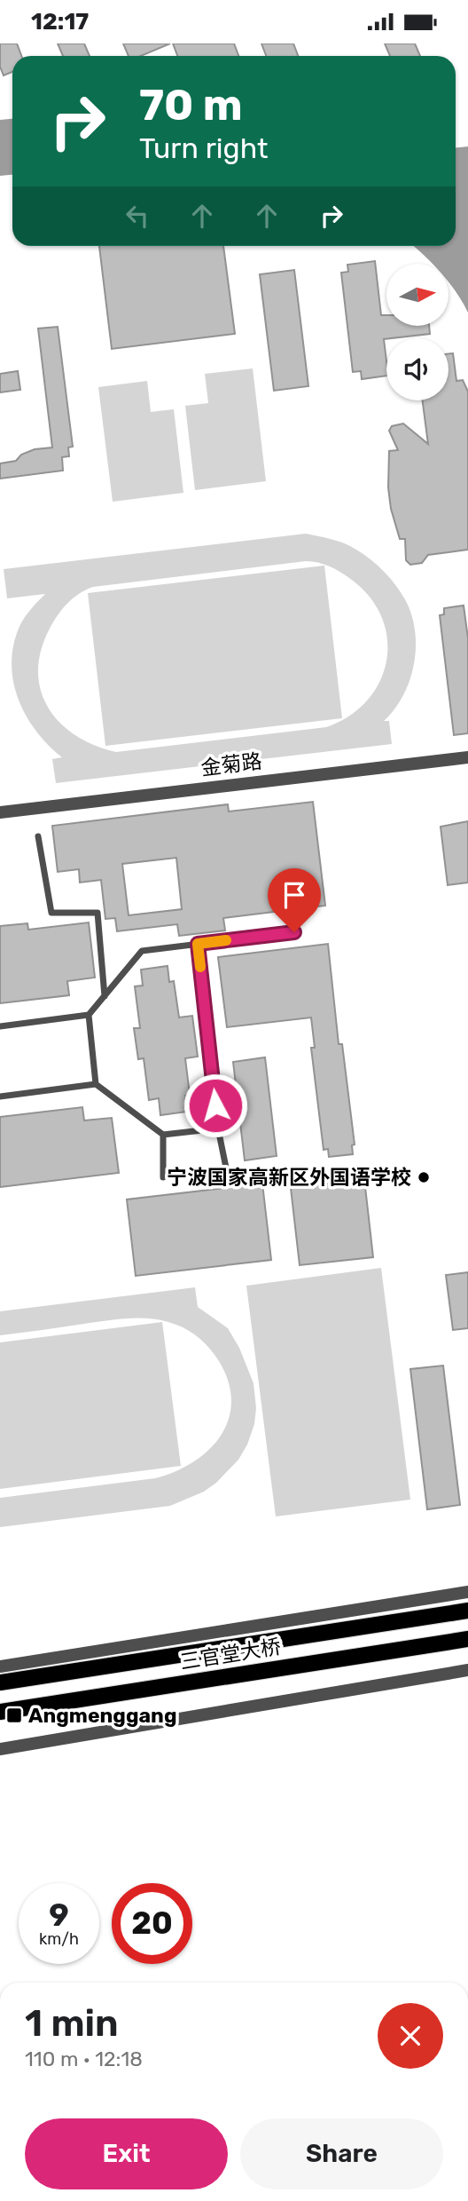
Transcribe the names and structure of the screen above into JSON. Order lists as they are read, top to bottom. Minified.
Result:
{"streets":{"main road":["三官堂大桥"],"street":["金菊路"]},"places":{"other":["宁波国家高新区外国语学校"],"transit":["Angmenggang"]},"north":"right","page":{"status":"12:17","turn":["70 m","Turn right"],"speed":"9 km/h","limit":"20","heading":["1 min","110 m · 12:18"],"buttons":["Exit","Share"]}}
